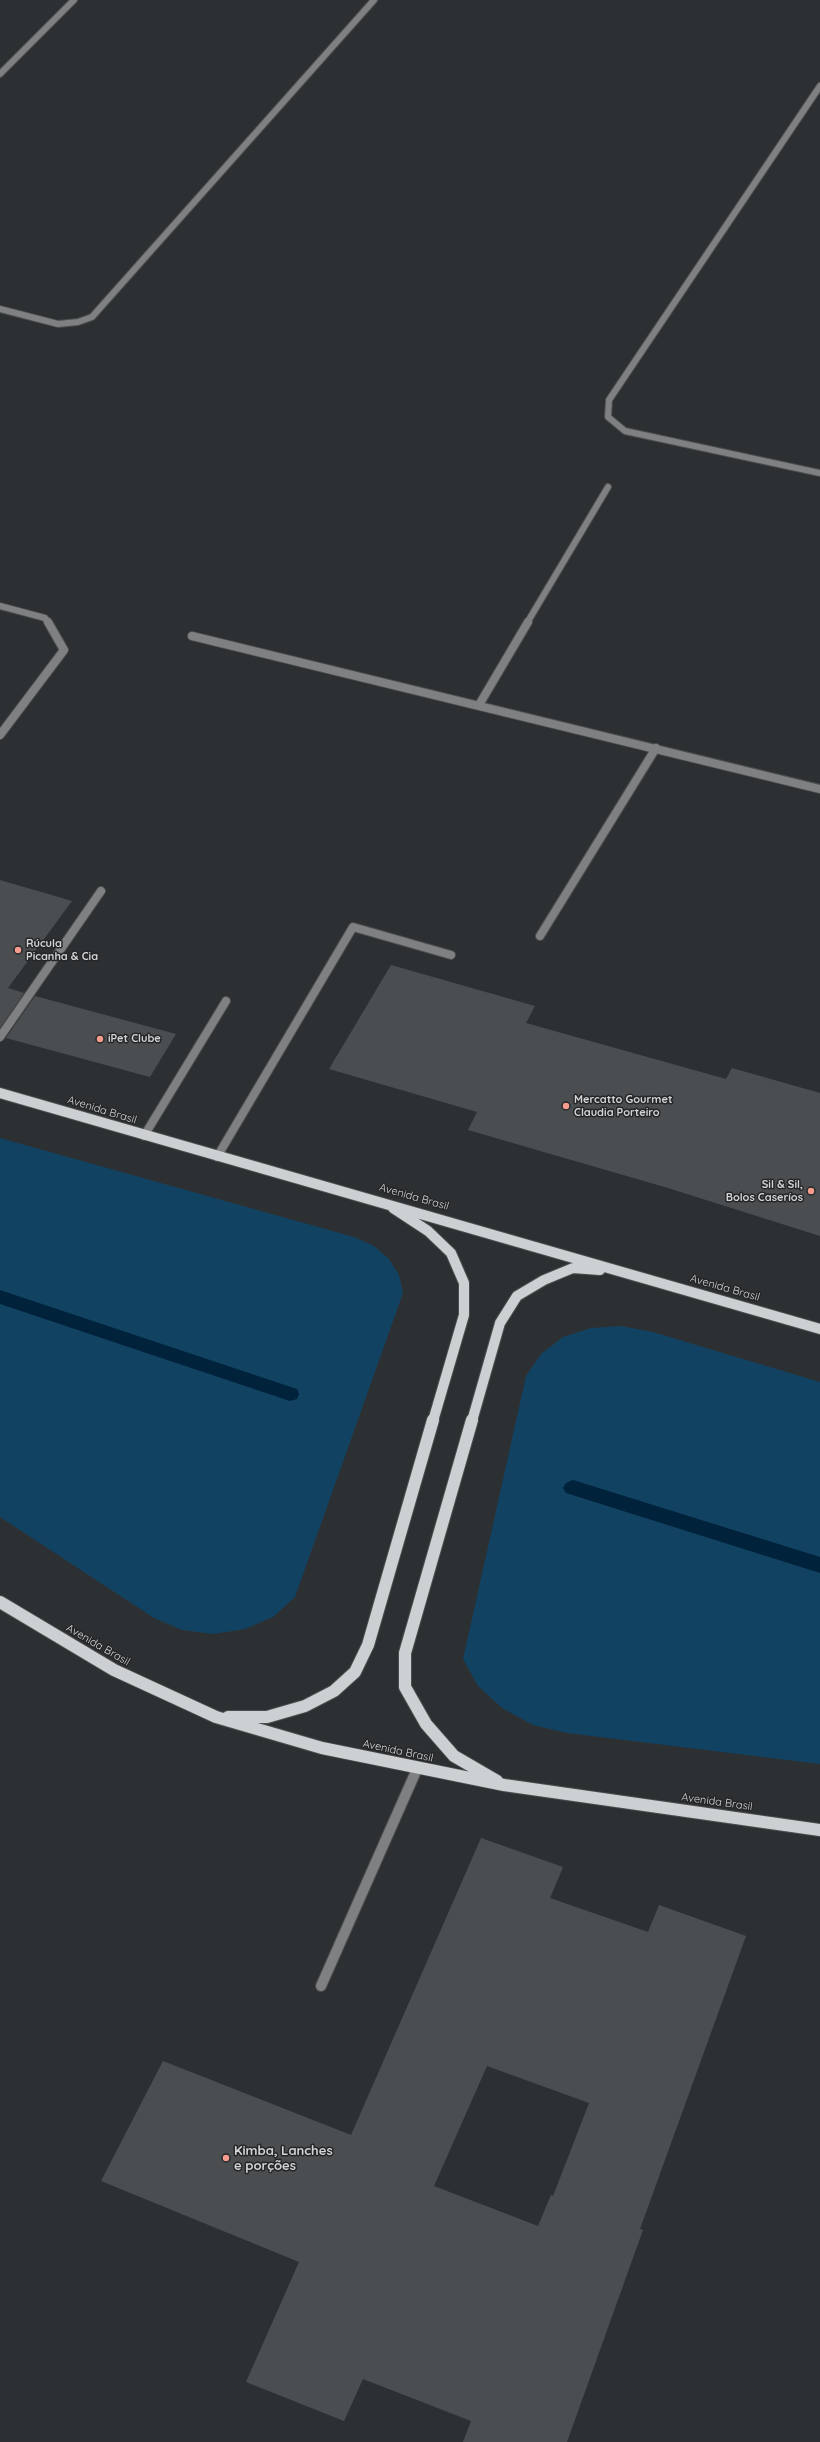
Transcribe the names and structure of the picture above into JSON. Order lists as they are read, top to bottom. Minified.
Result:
{"streets":{"main road":["Avenida Brasil"]},"places":["Rúcula Picanha & Cia","iPet Clube","Mercatto Gourmet Claudia Porteiro","Sil & Sil, Bolos Caseríos","Kimba, Lanches e porções"]}
